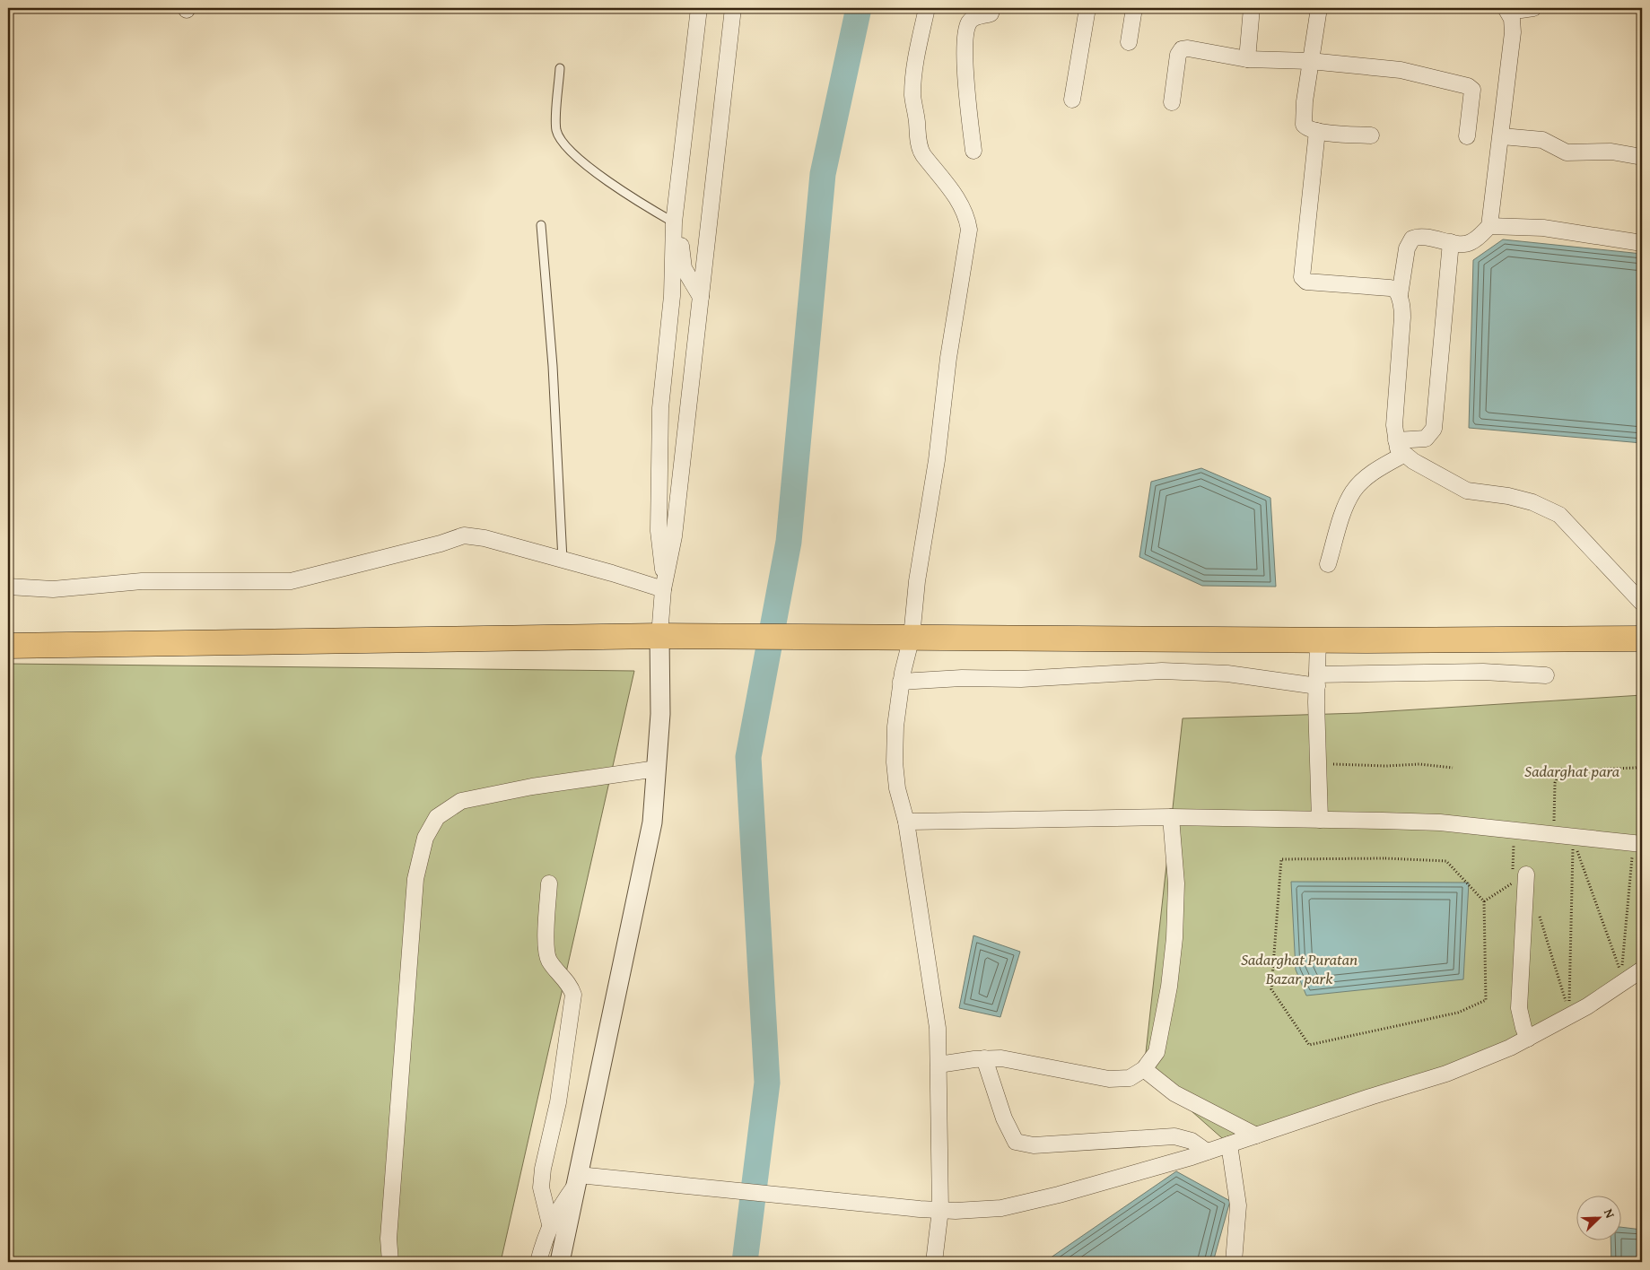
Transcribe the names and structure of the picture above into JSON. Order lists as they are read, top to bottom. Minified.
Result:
{"parks":["Sadarghat para","Sadarghat Puratan Bazar park"],"north":"top right"}
